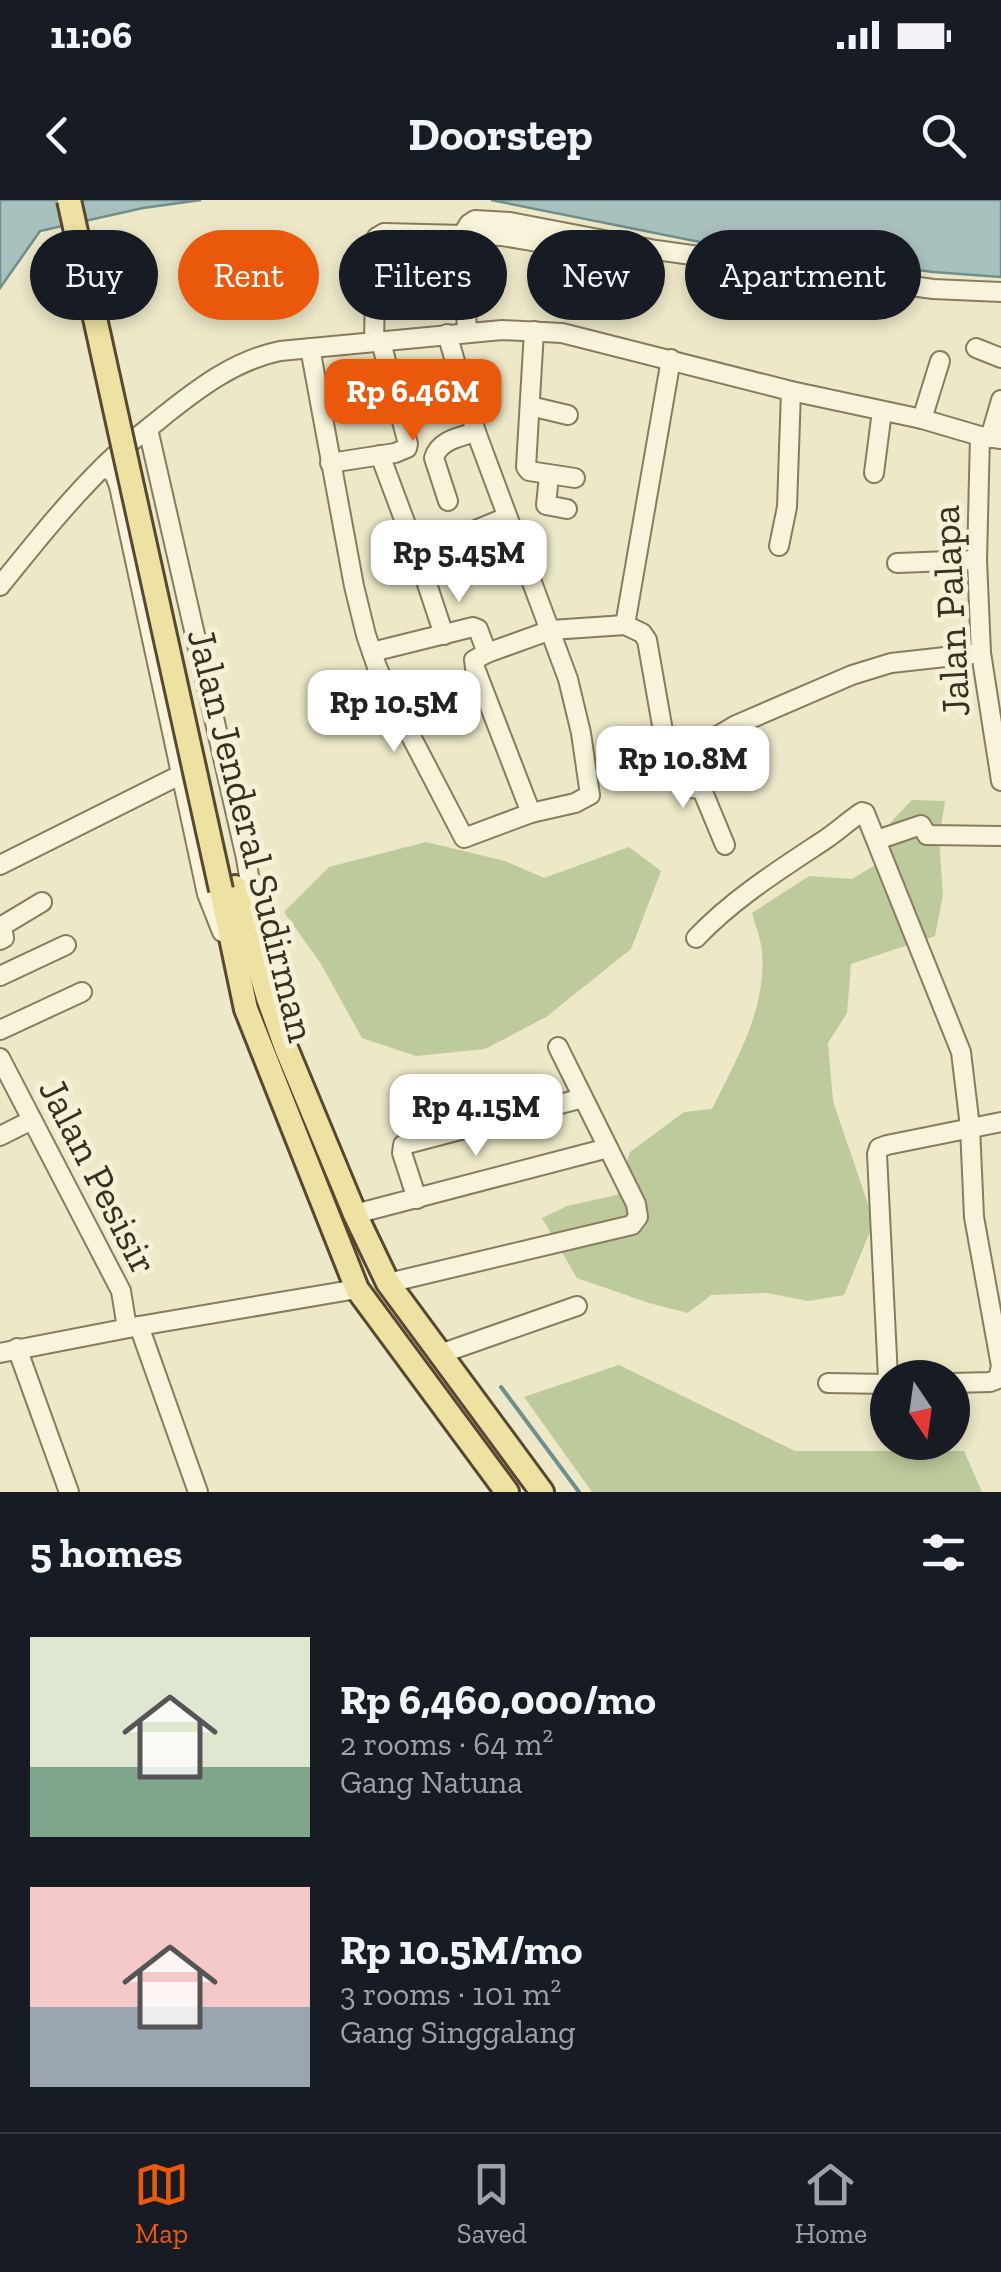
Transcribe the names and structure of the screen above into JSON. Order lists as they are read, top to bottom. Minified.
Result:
{"streets":{"main road":["Jalan Jenderal Sudirman"],"street":["Jalan Palapa","Jalan Pesisir"]},"north":"bottom","page":{"status":"11:06","header":"Doorstep","chip":["Buy","Rent","Filters","New","Apartment"],"price":["Rp 6.46M","Rp 5.45M","Rp 10.5M","Rp 10.8M","Rp 4.15M"],"heading":"5 homes","list":[{"name":"Rp 6,460,000/mo","note":"2 rooms · 64 m² · Gang Natuna"},{"name":"Rp 10.5M/mo","note":"3 rooms · 101 m² · Gang Singgalang"}],"tabs":["Map","Saved","Home"]}}
